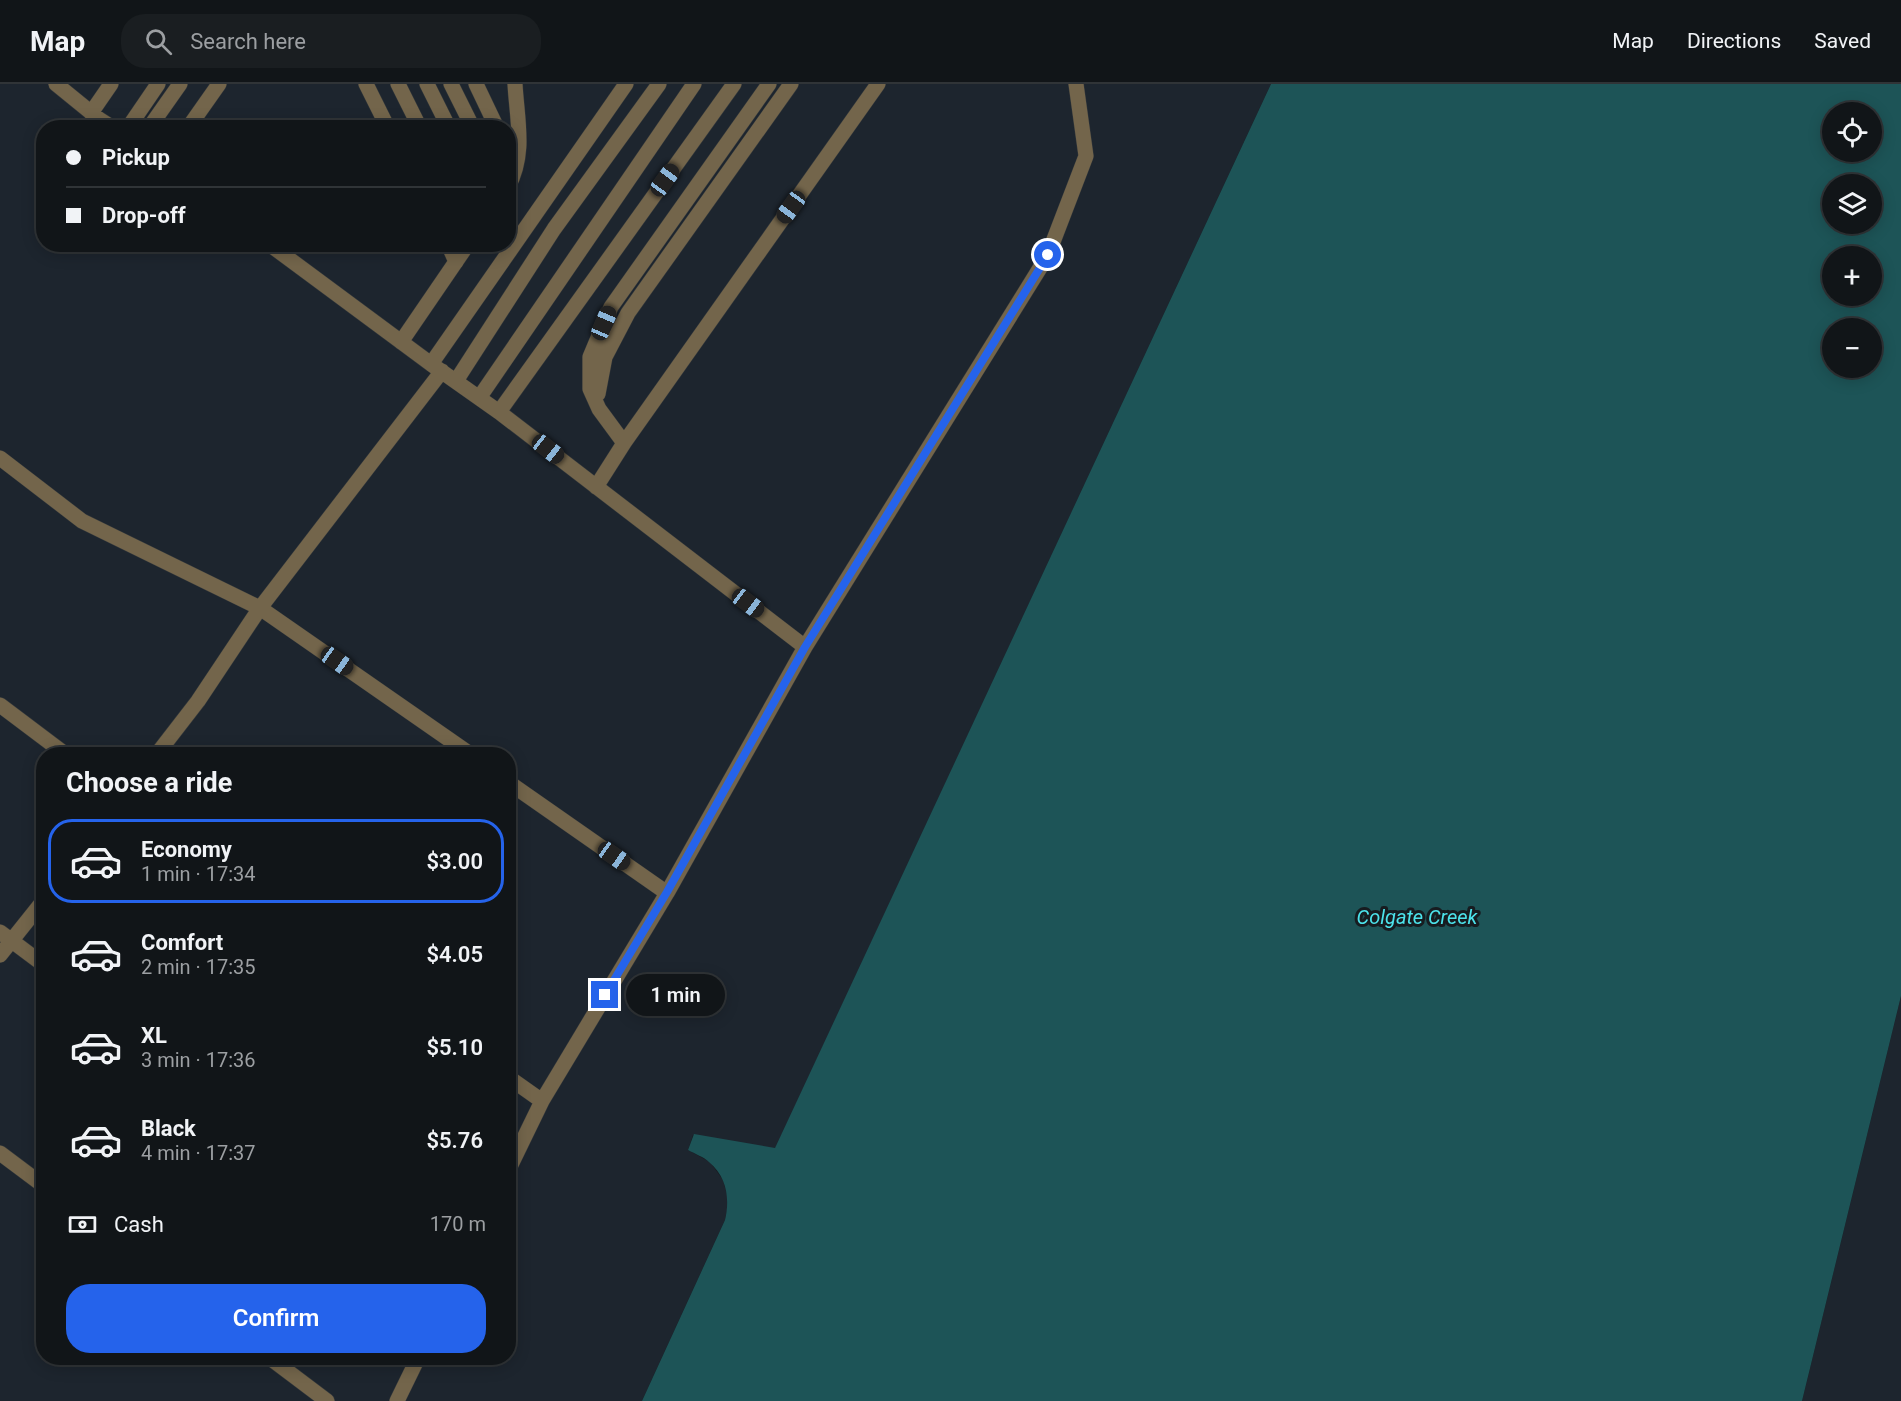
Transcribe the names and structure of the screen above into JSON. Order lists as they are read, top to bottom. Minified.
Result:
{"water":["Colgate Creek"],"page":{"header":"Map","search":"Search here","nav":["Map","Directions","Saved"],"map_buttons":["+","−"],"banner":["Pickup","Drop-off"],"heading":"Choose a ride","list":[{"name":"Economy","note":"1 min · 17:34","value":"$3.00"},{"name":"Comfort","note":"2 min · 17:35","value":"$4.05"},{"name":"XL","note":"3 min · 17:36","value":"$5.10"},{"name":"Black","note":"4 min · 17:37","value":"$5.76"}],"bubble":"1 min","pay":["Cash","170 m"],"buttons":"Confirm"}}
